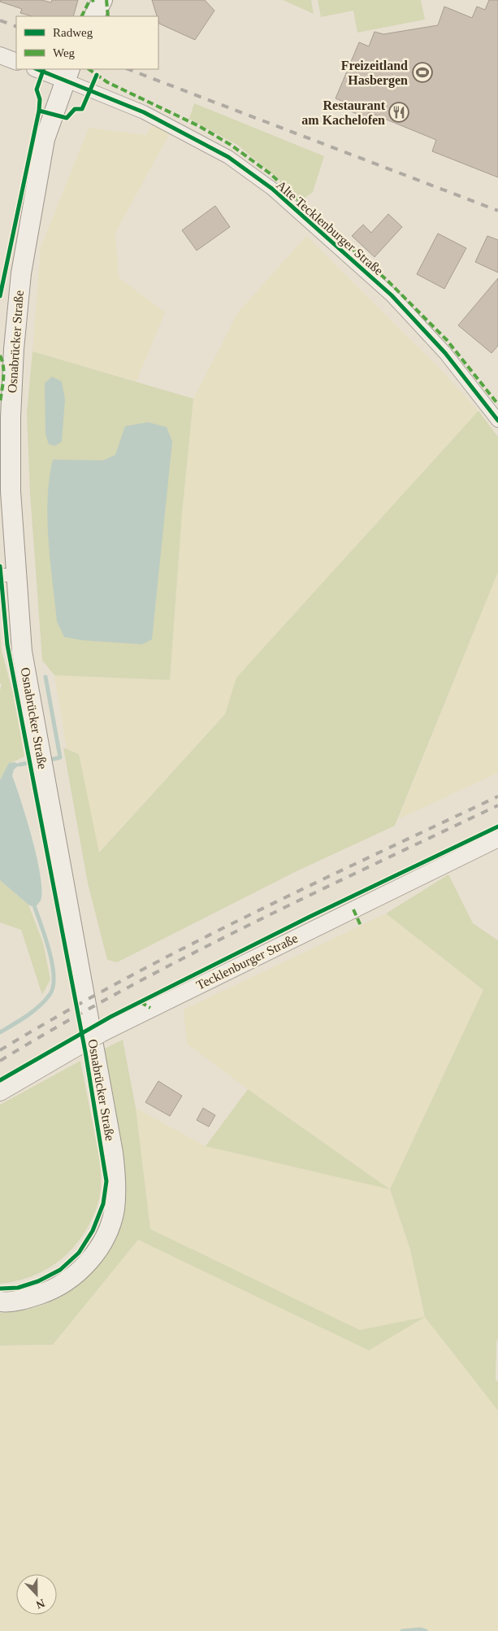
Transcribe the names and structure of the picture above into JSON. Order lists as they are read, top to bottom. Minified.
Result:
{"streets":{"main road":["Osnabrücker Straße"],"street":["Alte Tecklenburger Straße","Tecklenburger Straße"]},"crossings":[["Alte Tecklenburger Straße","Osnabrücker Straße"]],"places":{"sports":["Freizeitland Hasbergen"],"restaurant":["Restaurant am Kachelofen"]},"legend":["Radweg","Weg"],"north":"bottom"}
